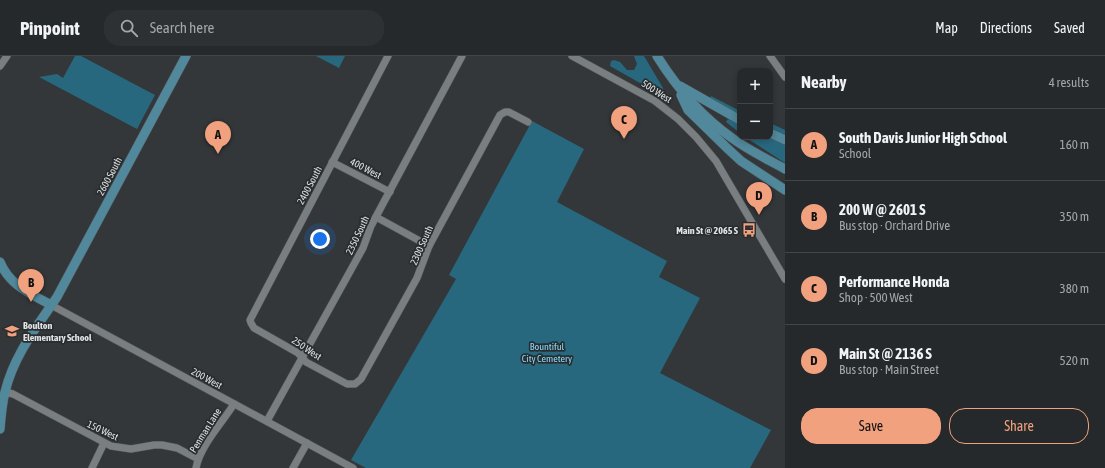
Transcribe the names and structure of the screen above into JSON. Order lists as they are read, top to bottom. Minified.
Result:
{"streets":{"main road":["500 West","2600 South"],"street":["400 West","2400 South","2350 South","2300 South","250 West","200 West","150 West","Penman Lane"]},"crossings":[["400 West","2400 South"],["400 West","2350 South"],["2600 South","200 West"],["2600 South","150 West"],["2400 South","250 West"],["2350 South","250 West"],["2350 South","200 West"],["2300 South","250 West"],["200 West","Penman Lane"],["150 West","Penman Lane"]],"parks":["Bountiful City Cemetery"],"places":{"bus stop":["Main St @ 2065 S"],"school or university":["Boulton Elementary School"]},"page":{"header":"Pinpoint","search":"Search here","nav":["Map","Directions","Saved"],"heading":["Nearby","4 results"],"map_buttons":["+","−"],"pins":["C","A","D","B"],"list":[{"mark":"A","name":"South Davis Junior High School","note":"School","value":"160 m"},{"mark":"B","name":"200 W @ 2601 S","note":"Bus stop · Orchard Drive","value":"350 m"},{"mark":"C","name":"Performance Honda","note":"Shop · 500 West","value":"380 m"},{"mark":"D","name":"Main St @ 2136 S","note":"Bus stop · Main Street","value":"520 m"}],"buttons":["Save","Share"]}}
